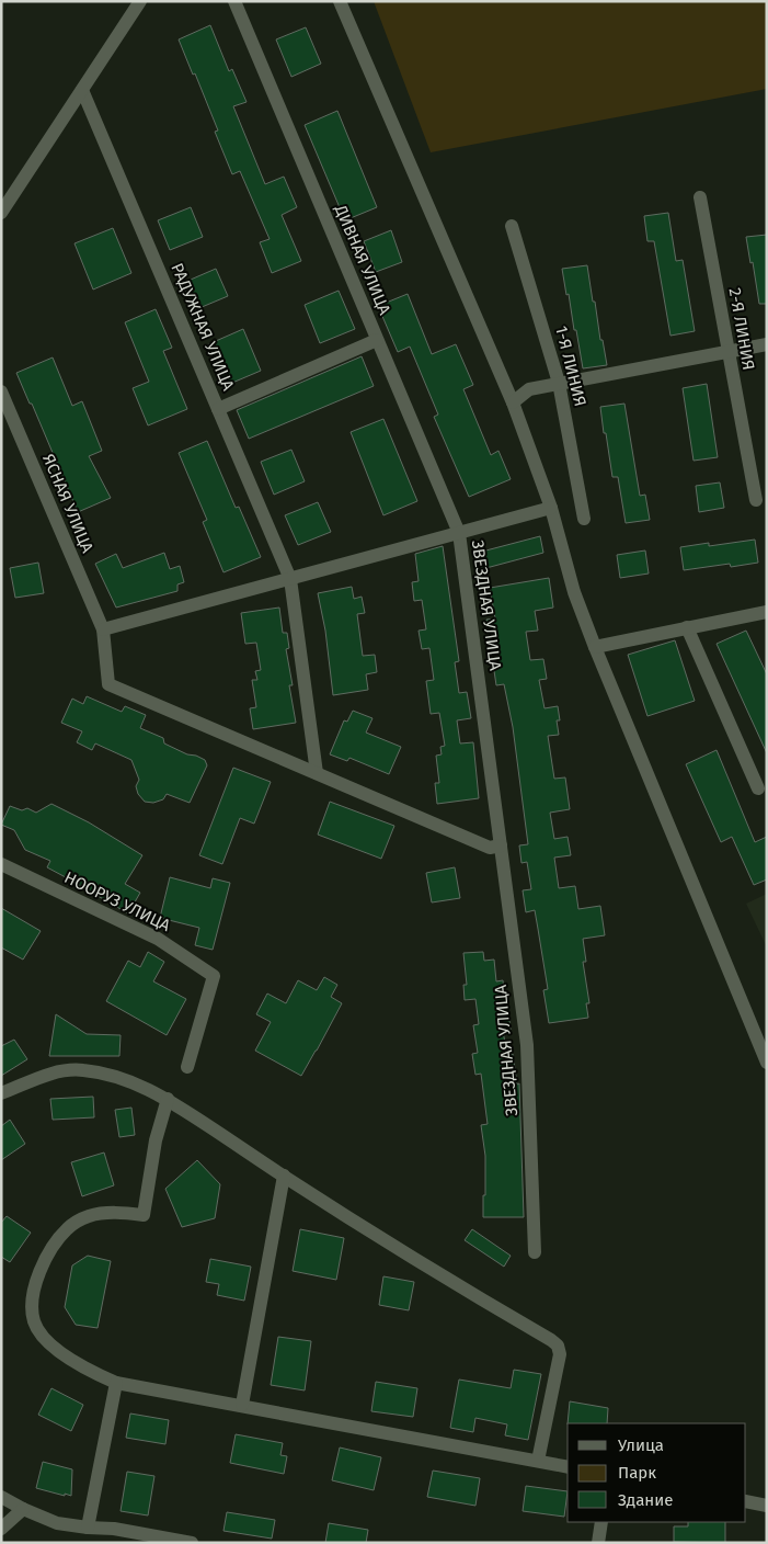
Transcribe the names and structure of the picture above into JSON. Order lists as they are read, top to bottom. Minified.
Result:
{"streets":{"street":["ДИВНАЯ УЛИЦА","РАДУЖНАЯ УЛИЦА","2-Я ЛИНИЯ","1-Я ЛИНИЯ","ЯСНАЯ УЛИЦА","ЗВЕЗДНАЯ УЛИЦА","НООРУЗ УЛИЦА"]},"crossings":[["ДИВНАЯ УЛИЦА","ЗВЕЗДНАЯ УЛИЦА"]],"legend":["Улица","Парк","Здание"]}
